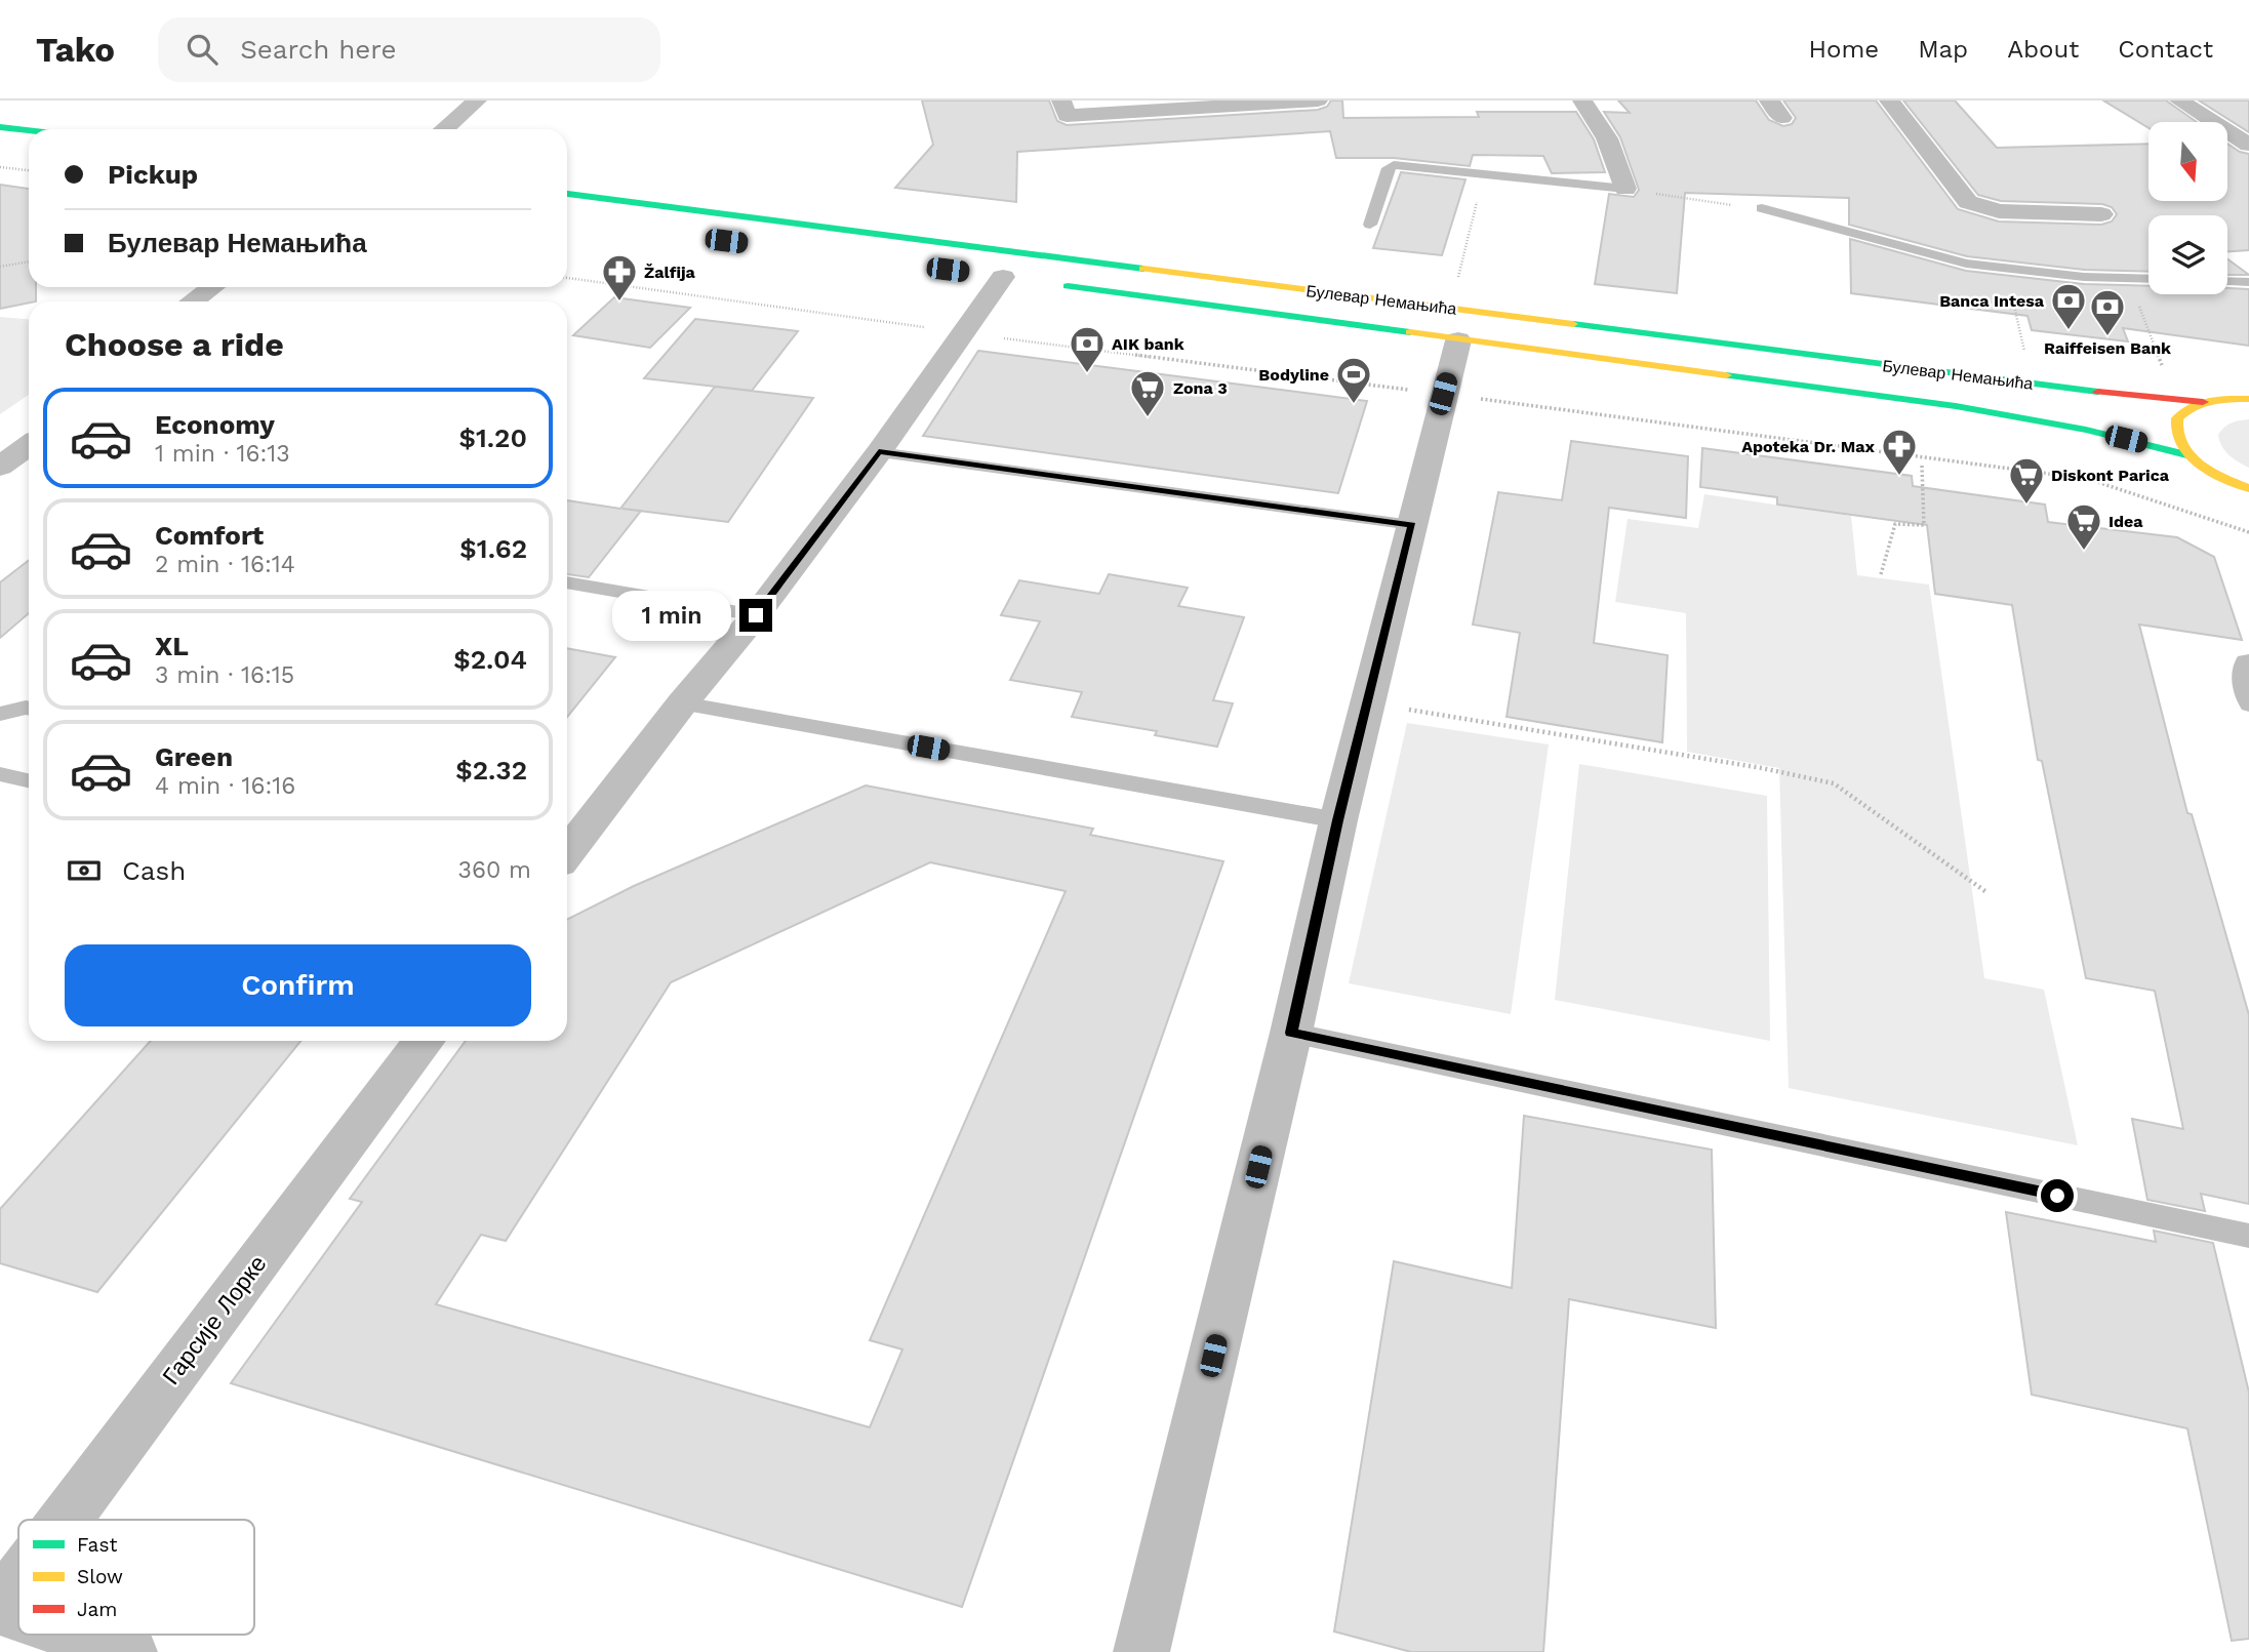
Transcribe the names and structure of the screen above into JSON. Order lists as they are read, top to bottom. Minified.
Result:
{"streets":{"street":["Булевар Немањића","Гарсије Лорке"]},"places":{"pharmacy":["Žalfija","Apoteka Dr. Max"],"bank":["Banca Intesa","Raiffeisen Bank","AIK bank"],"sports":["Bodyline"],"supermarket":["Zona 3","Diskont Parica","Idea"]},"legend":["Fast","Slow","Jam"],"north":"bottom","page":{"header":"Tako","search":"Search here","nav":["Home","Map","About","Contact"],"banner":["Pickup","Булевар Немањића"],"heading":"Choose a ride","list":[{"name":"Economy","note":"1 min · 16:13","value":"$1.20"},{"name":"Comfort","note":"2 min · 16:14","value":"$1.62"},{"name":"XL","note":"3 min · 16:15","value":"$2.04"},{"name":"Green","note":"4 min · 16:16","value":"$2.32"}],"bubble":"1 min","pay":["Cash","360 m"],"buttons":"Confirm"}}
